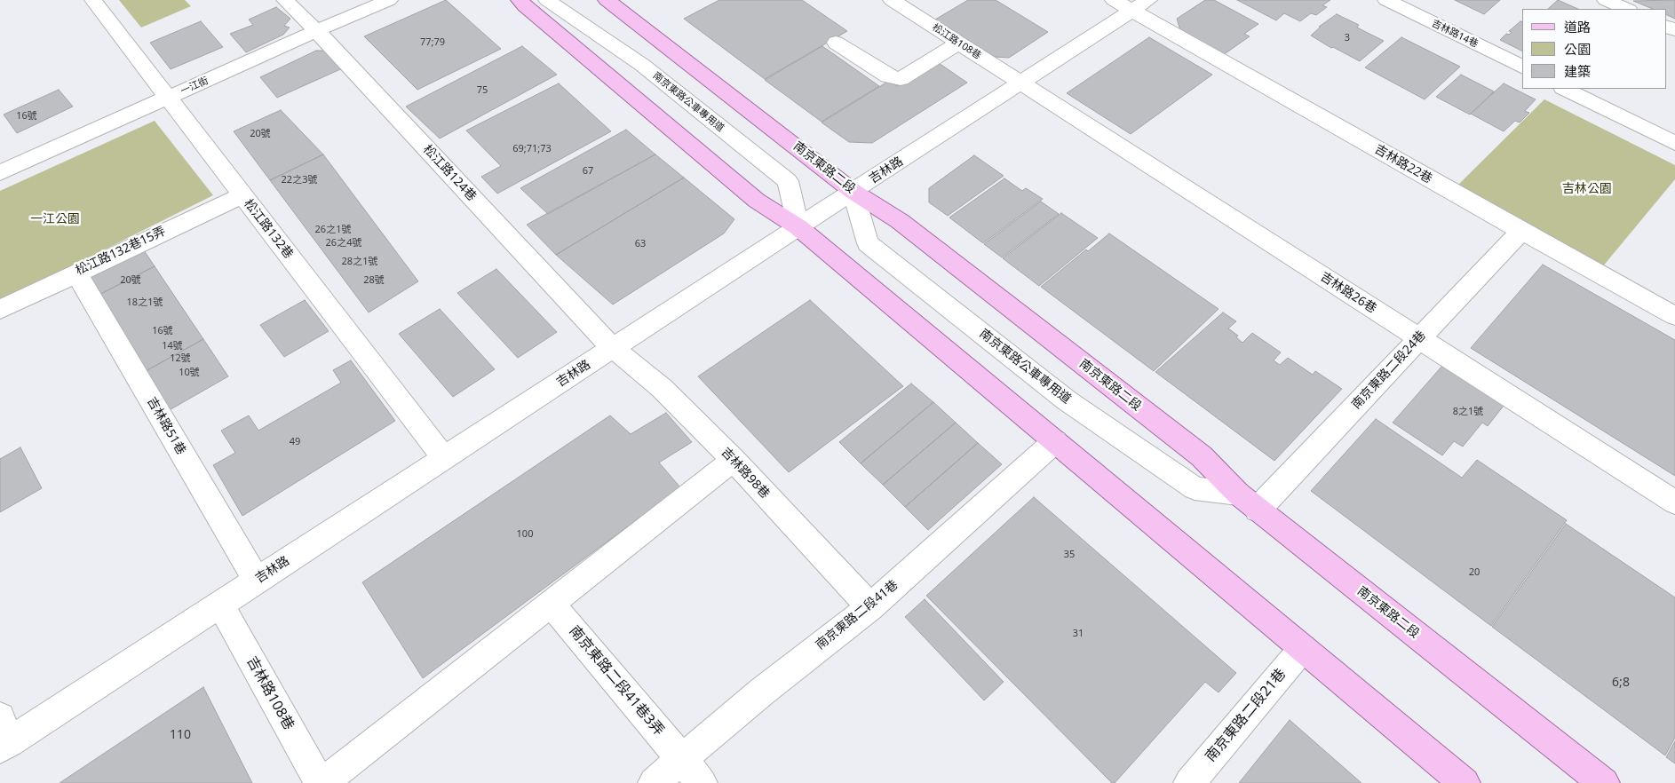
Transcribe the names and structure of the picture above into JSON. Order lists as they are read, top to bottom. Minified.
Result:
{"streets":{"main road":["南京東路二段"],"street":["吉林路14巷","松江路108巷","一江街","南京東路公車專用道","吉林路22巷","吉林路","松江路124巷","松江路132巷","松江路132巷15弄","吉林路26巷","南京東路二段24巷","吉林路51巷","吉林路98巷","南京東路二段41巷","南京東路二段41巷3弄","吉林路108巷","南京東路二段21巷"]},"crossings":[["松江路108巷","吉林路"],["松江路108巷","吉林路26巷"],["一江街","松江路124巷"],["一江街","松江路132巷"],["南京東路公車專用道","南京東路二段"],["南京東路公車專用道","吉林路"],["南京東路公車專用道","南京東路二段24巷"],["吉林路22巷","吉林路"],["吉林路22巷","南京東路二段24巷"],["南京東路二段","吉林路"],["南京東路二段","南京東路二段24巷"],["吉林路","松江路124巷"],["吉林路","松江路132巷"],["吉林路","吉林路26巷"],["吉林路","吉林路51巷"],["吉林路","吉林路98巷"],["吉林路","吉林路108巷"],["松江路124巷","吉林路98巷"],["松江路132巷","松江路132巷15弄"],["松江路132巷15弄","吉林路51巷"],["吉林路26巷","南京東路二段24巷"],["吉林路98巷","南京東路二段41巷"],["南京東路二段41巷","南京東路二段41巷3弄"]],"parks":["吉林公園","一江公園"],"house_numbers":["3","77;79","75","16號","20號","69;71;73","67","22之3號","26之1號","26之4號","63","28之1號","20號","28號","18之1號","16號","14號","12號","10號","8之1號","49","100","35","20","31","6;8","110"],"legend":["道路","公園","建築"]}
